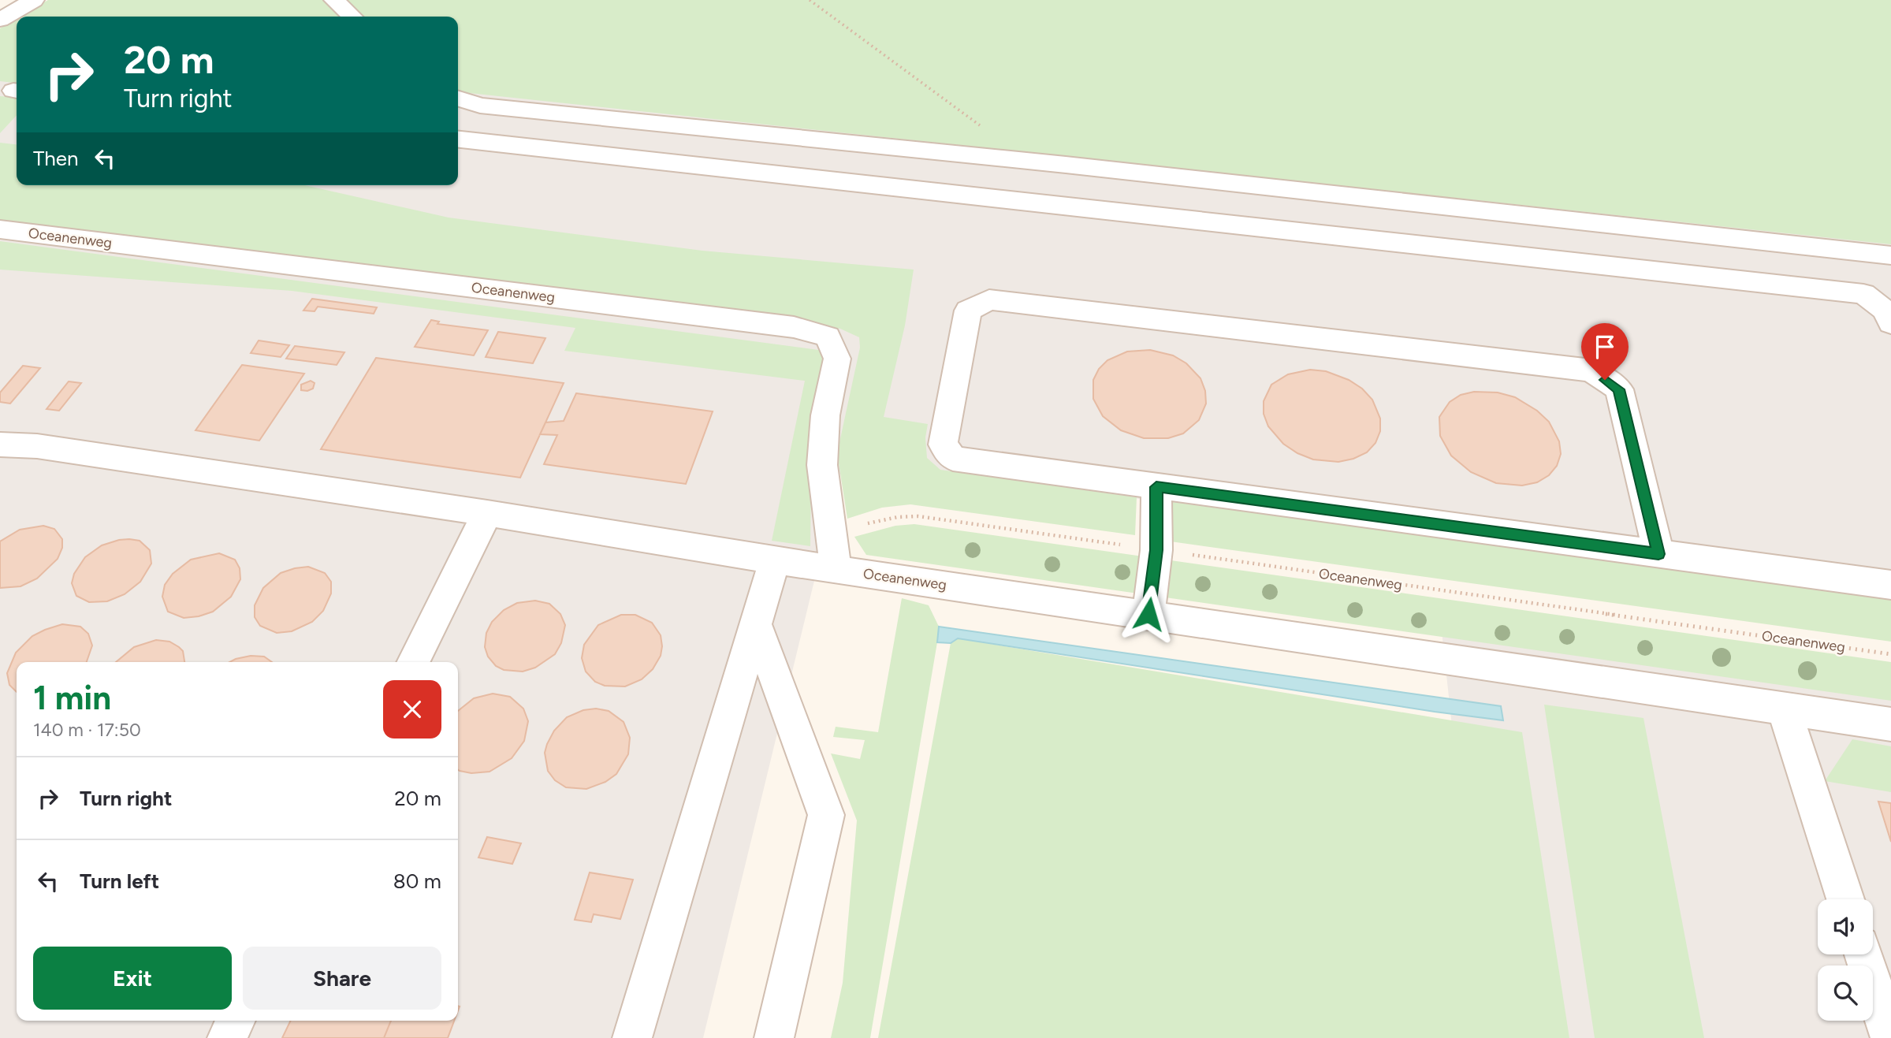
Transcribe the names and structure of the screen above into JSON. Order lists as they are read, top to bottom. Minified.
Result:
{"streets":{"street":["Oceanenweg"]},"page":{"turn":["20 m","Turn right"],"then":"Then","heading":["1 min","140 m · 17:50"],"list":[{"name":"Turn right","value":"20 m"},{"name":"Turn left","value":"80 m"}],"buttons":["Exit","Share"]}}
